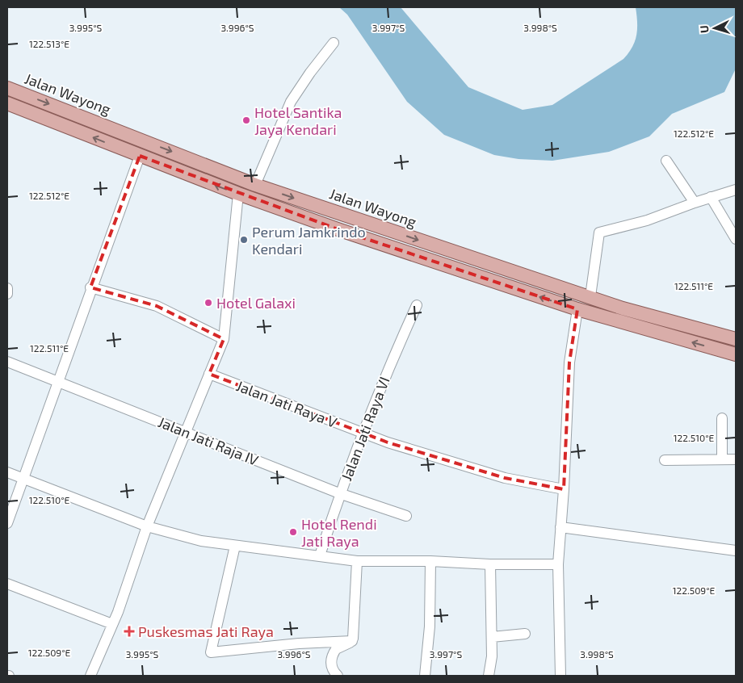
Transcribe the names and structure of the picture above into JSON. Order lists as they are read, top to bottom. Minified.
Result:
{"streets":{"main road":["Jalan Wayong"],"street":["Jalan Jati Raya V","Jalan Jati Raya VI","Jalan Jati Raja IV"]},"crossings":[["Jalan Jati Raya V","Jalan Jati Raya VI"],["Jalan Jati Raya VI","Jalan Jati Raja IV"]],"places":{"other":["Hotel Santika Jaya Kendari","Perum Jamkrindo Kendari","Hotel Galaxi","Hotel Rendi Jati Raya"],"health":["Puskesmas Jati Raya"]},"north":"left","coordinates":["3.995°S","3.996°S","3.997°S","3.998°S","122.513°E","122.512°E","122.511°E","122.510°E","122.509°E"]}
